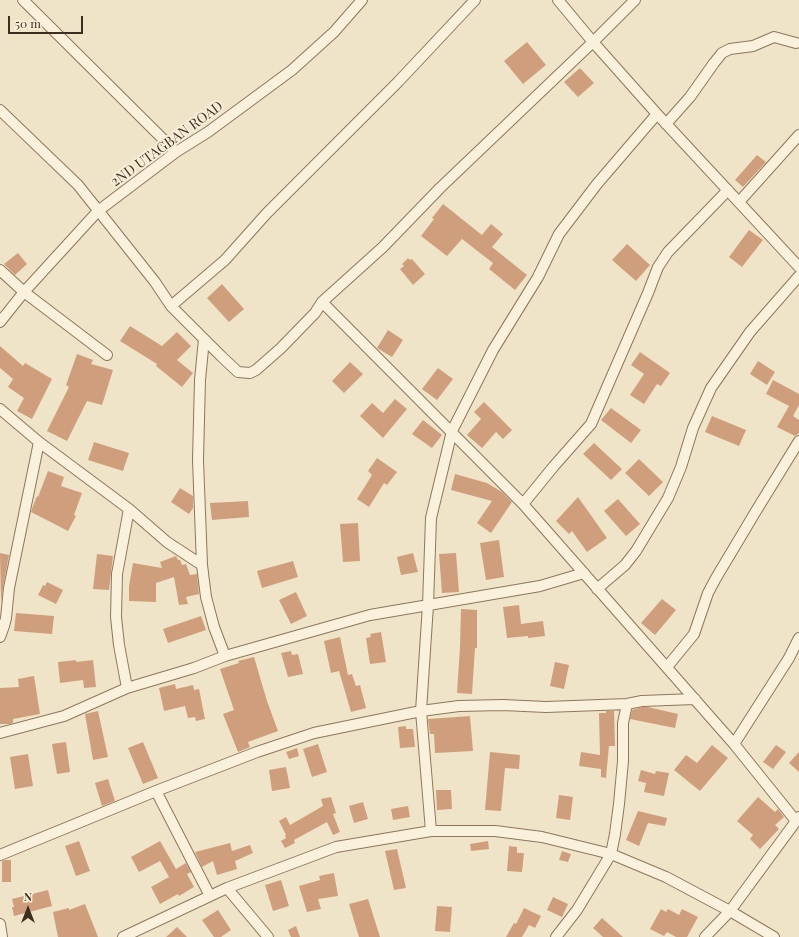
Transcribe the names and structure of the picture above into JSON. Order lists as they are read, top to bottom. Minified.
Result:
{"streets":{"street":["2ND UTAGBAN ROAD"]},"scale_bar":"50 m","north":"top"}
